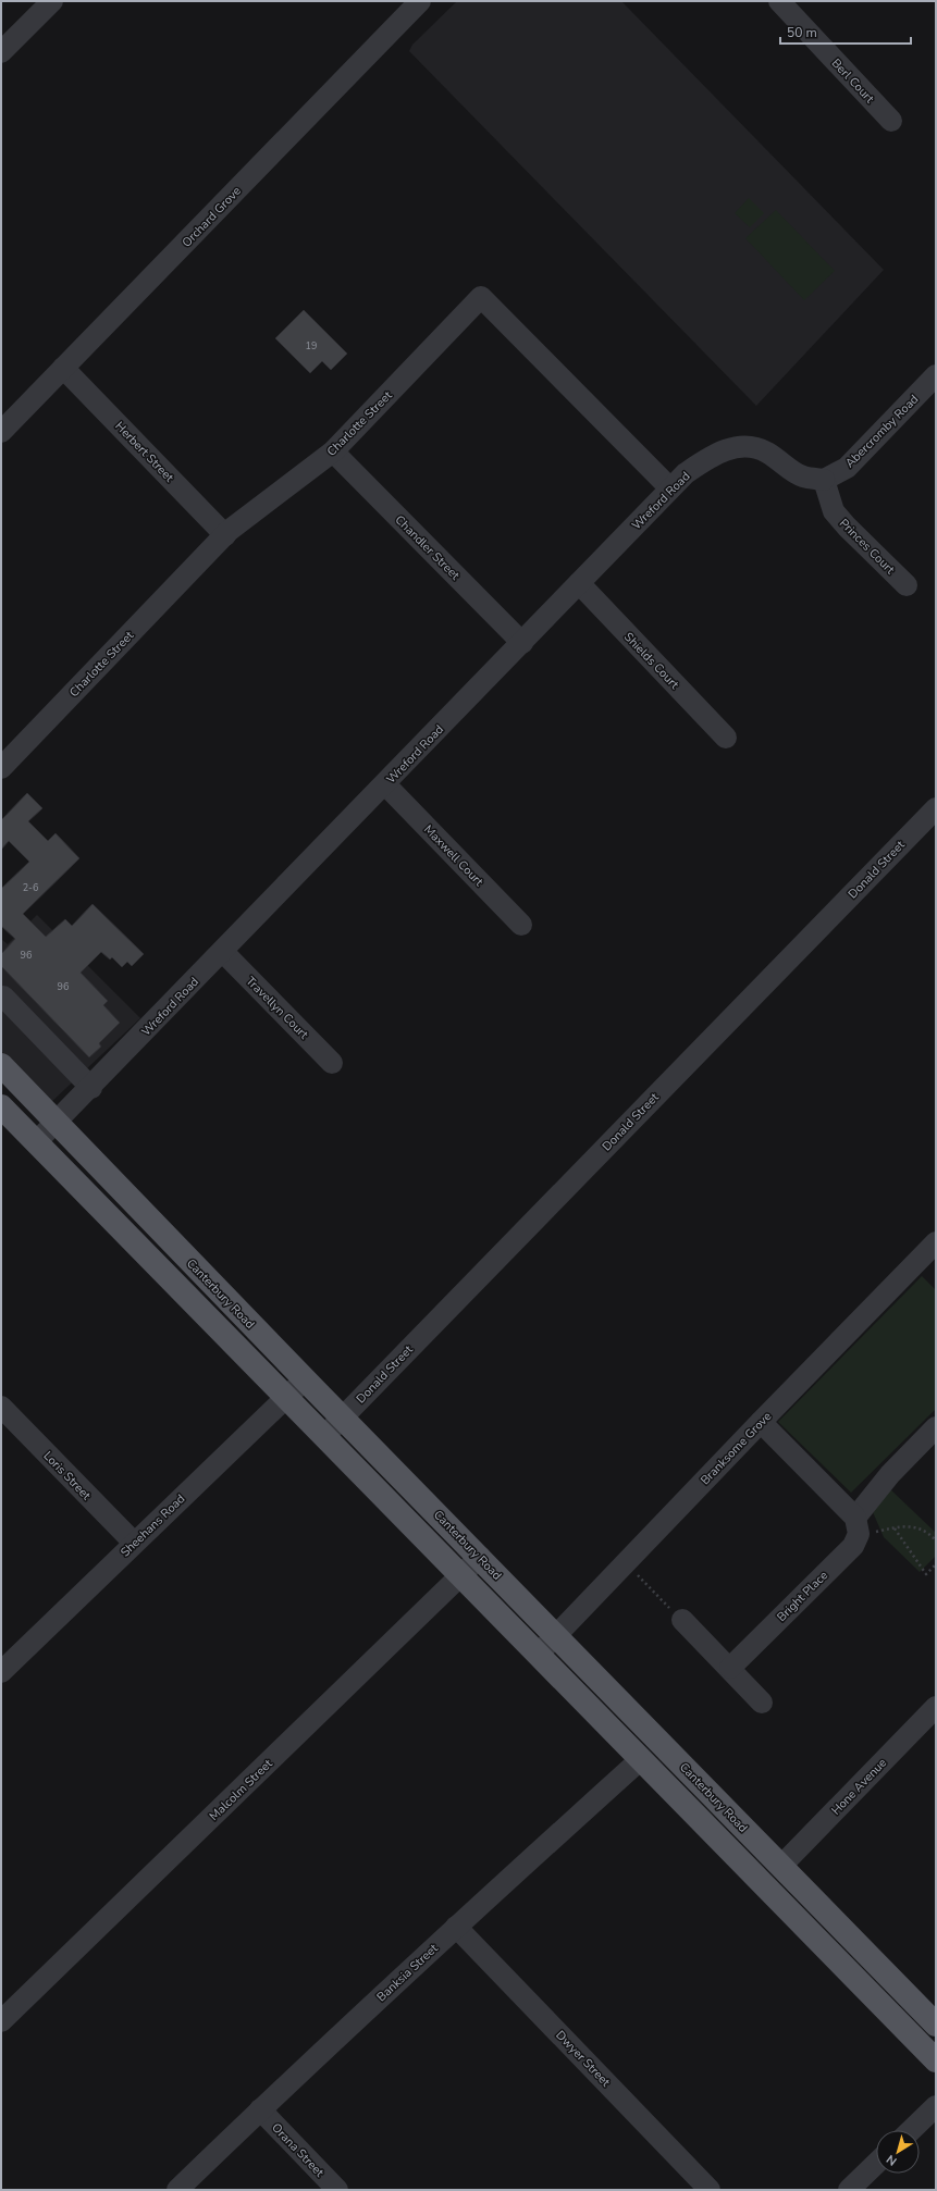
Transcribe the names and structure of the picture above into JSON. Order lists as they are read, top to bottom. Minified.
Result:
{"streets":{"main road":["Canterbury Road"],"street":["Berl Court","Orchard Grove","Charlotte Street","Abercromby Road","Herbert Street","Wreford Road","Princes Court","Chandler Street","Shields Court","Maxwell Court","Donald Street","Travellyn Court","Branksome Grove","Loris Street","Sheehans Road","Bright Place","Hone Avenue","Malcolm Street","Banksia Street","Dwyer Street","Orana Street"]},"crossings":[["Orchard Grove","Herbert Street"],["Charlotte Street","Herbert Street"],["Charlotte Street","Wreford Road"],["Charlotte Street","Chandler Street"],["Abercromby Road","Wreford Road"],["Abercromby Road","Princes Court"],["Wreford Road","Princes Court"],["Wreford Road","Chandler Street"],["Wreford Road","Shields Court"],["Wreford Road","Maxwell Court"],["Wreford Road","Travellyn Court"],["Wreford Road","Canterbury Road"],["Donald Street","Canterbury Road"],["Canterbury Road","Branksome Grove"],["Canterbury Road","Sheehans Road"],["Canterbury Road","Hone Avenue"],["Canterbury Road","Malcolm Street"],["Loris Street","Sheehans Road"],["Banksia Street","Dwyer Street"],["Banksia Street","Orana Street"]],"house_numbers":["19","2-6","96","96"],"scale_bar":"50 m","north":"bottom left"}
